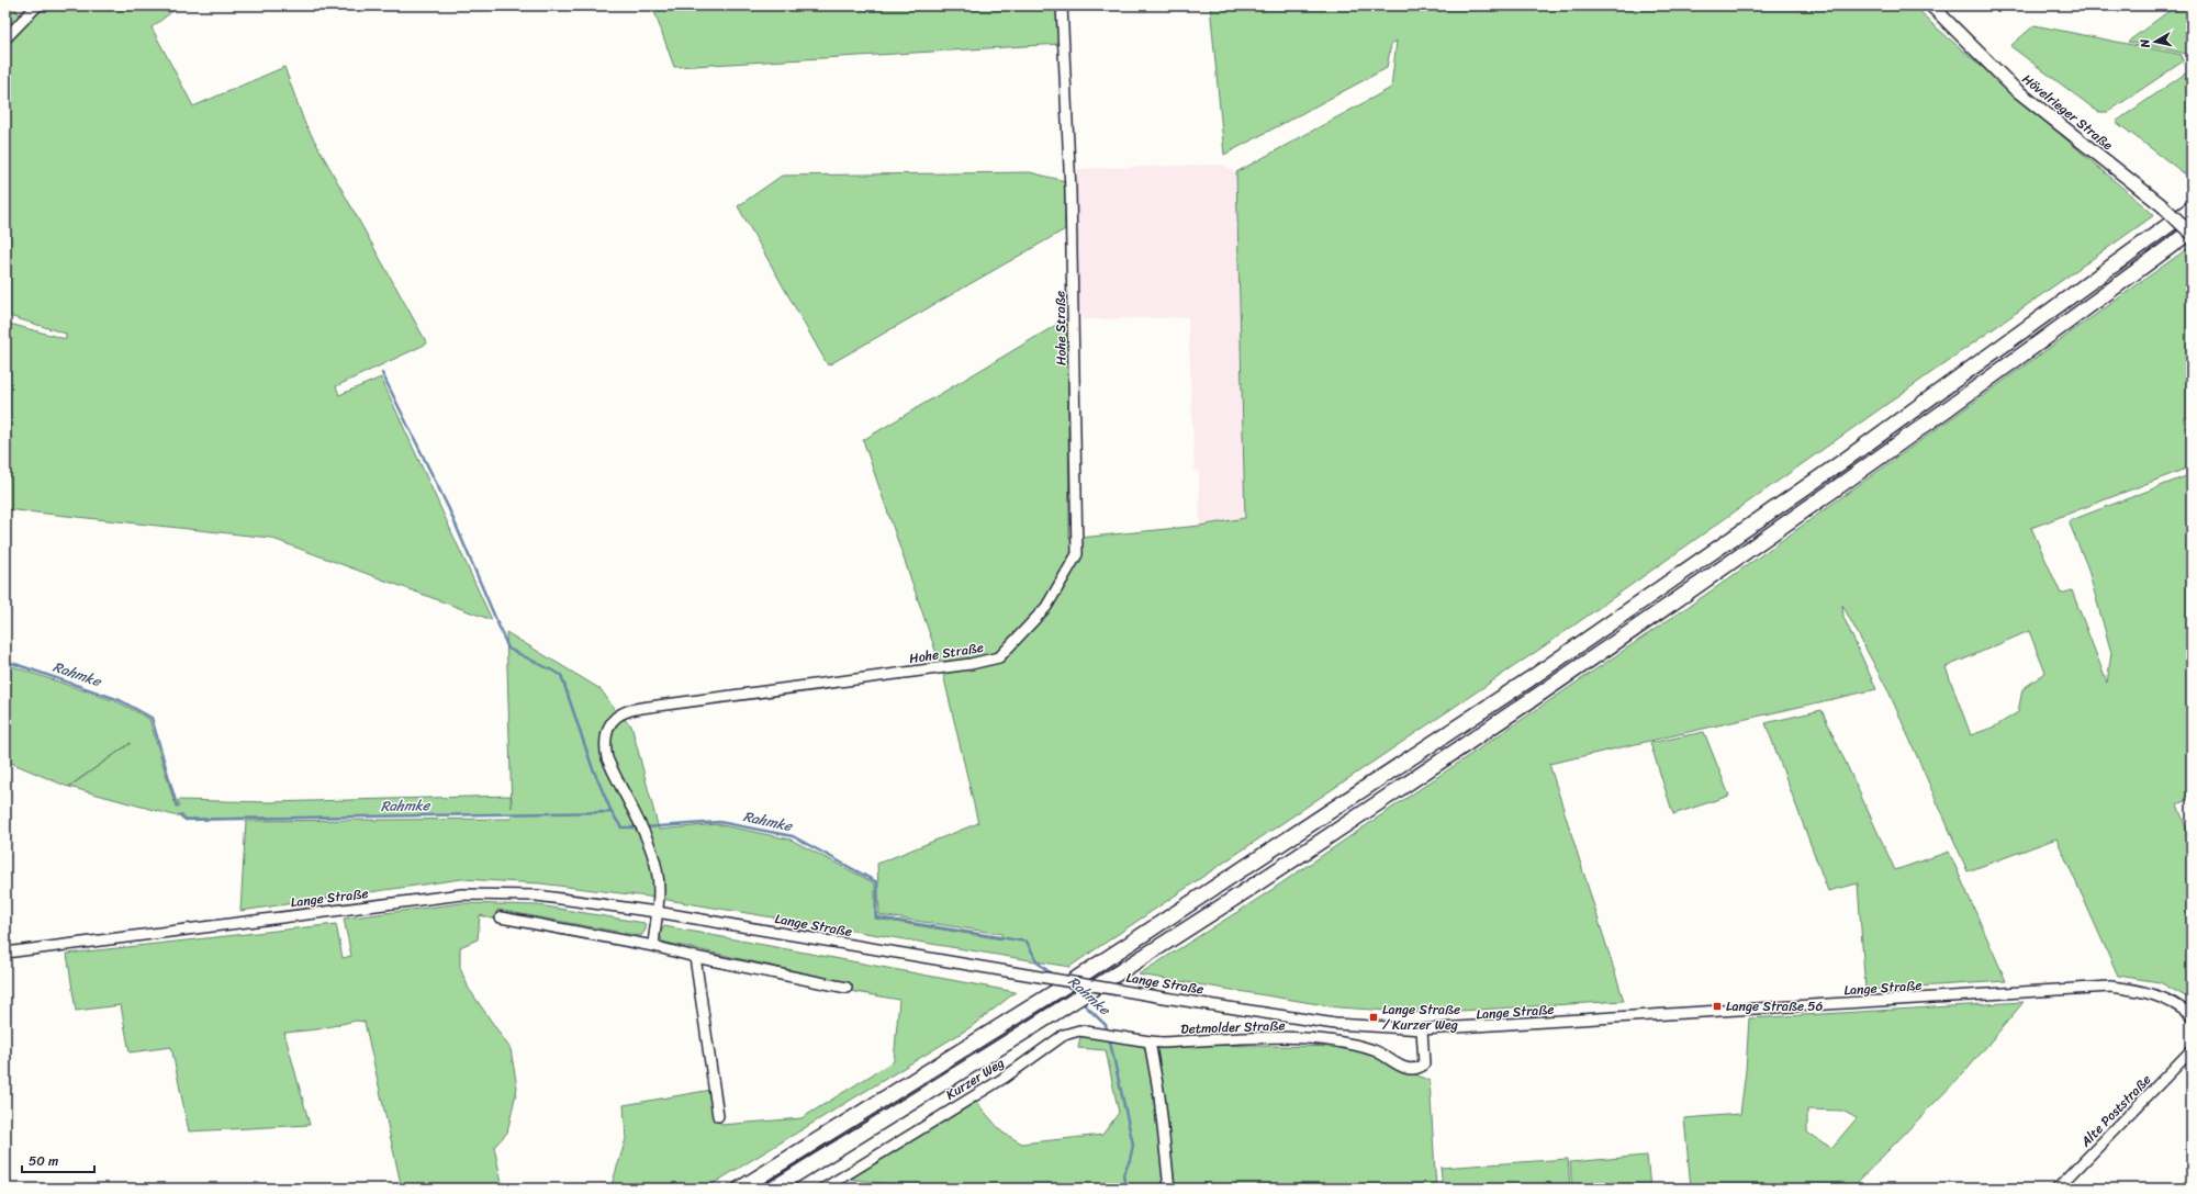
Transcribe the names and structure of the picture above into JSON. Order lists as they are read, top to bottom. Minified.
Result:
{"streets":{"main road":["Hövelrieger Straße"],"street":["Hohe Straße","Lange Straße","Detmolder Straße","Kurzer Weg","Alte Poststraße"]},"crossings":[["Hohe Straße","Lange Straße"],["Lange Straße","Detmolder Straße"],["Detmolder Straße","Kurzer Weg"]],"water":["Rahmke"],"places":{"transit":["Lange Straße 56","Lange Straße / Kurzer Weg"]},"scale_bar":"50 m","north":"left"}
